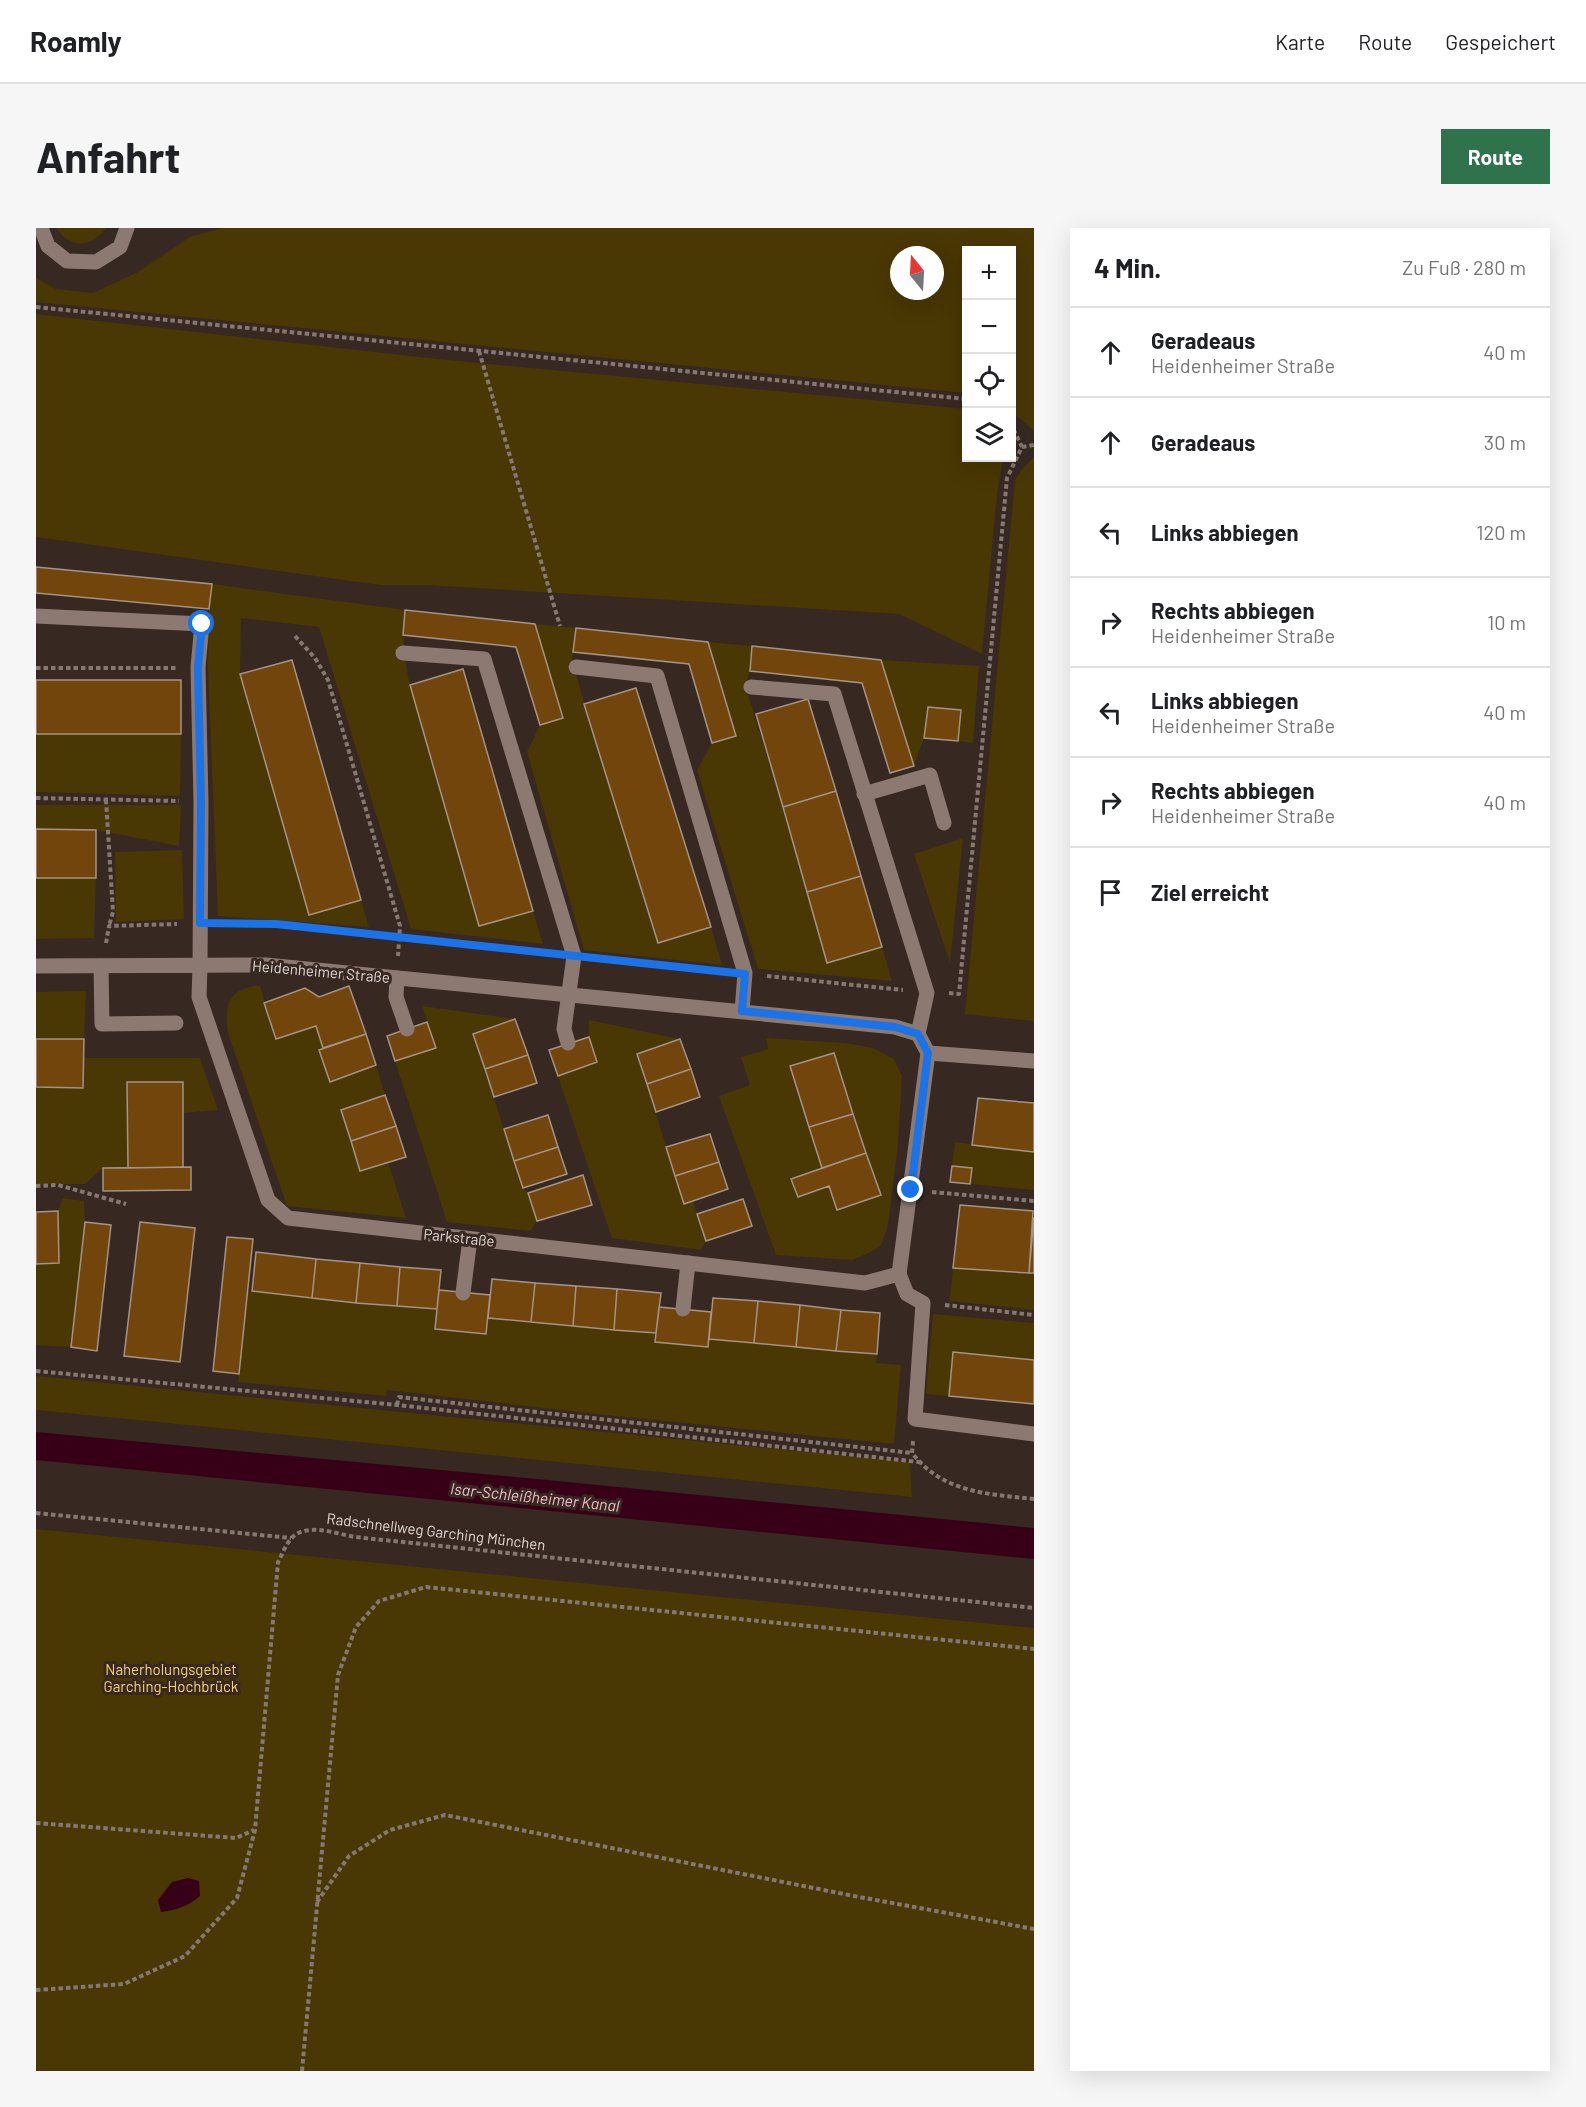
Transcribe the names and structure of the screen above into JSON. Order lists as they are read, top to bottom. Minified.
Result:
{"streets":{"street":["Heidenheimer Straße","Parkstraße"],"path":["Radschnellweg Garching München"]},"crossings":[["Heidenheimer Straße","Parkstraße"]],"water":["Isar-Schleißheimer Kanal"],"parks":["Naherholungsgebiet Garching-Hochbrück"],"north":"top","page":{"header":"Roamly","nav":["Karte","Route","Gespeichert"],"buttons":"Route","title":"Anfahrt","heading":["4 Min.","Zu Fuß · 280 m"],"map_buttons":["+","−"],"list":[["Geradeaus","Heidenheimer Straße","40 m"],["Geradeaus","30 m"],["Links abbiegen","120 m"],["Rechts abbiegen","Heidenheimer Straße","10 m"],["Links abbiegen","Heidenheimer Straße","40 m"],["Rechts abbiegen","Heidenheimer Straße","40 m"],"Ziel erreicht"]}}
